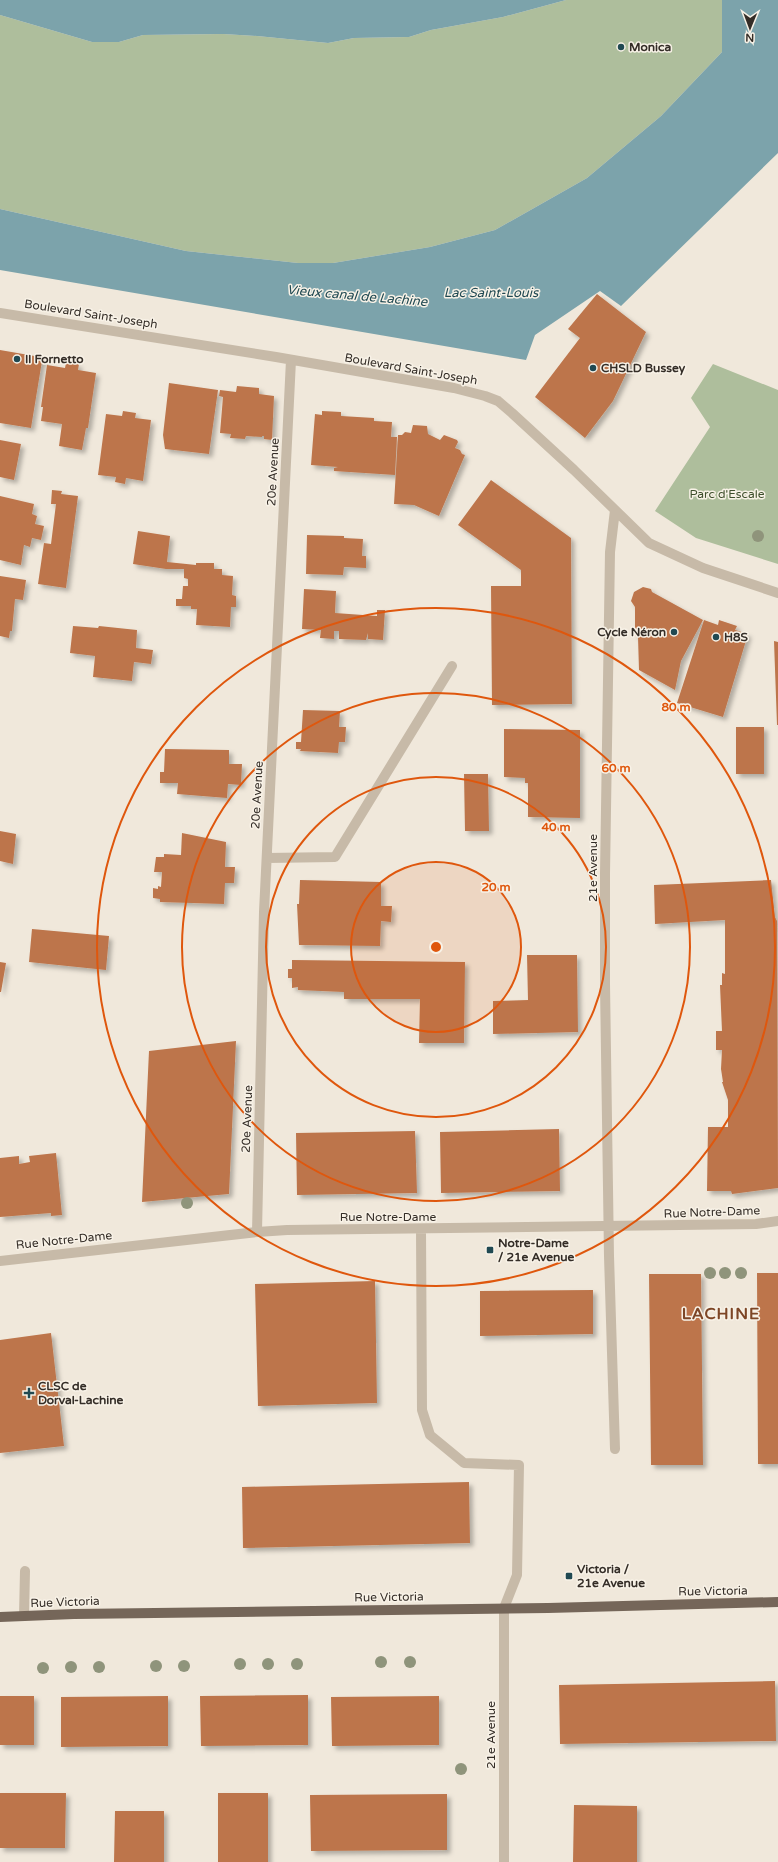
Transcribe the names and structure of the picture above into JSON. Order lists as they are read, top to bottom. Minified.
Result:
{"streets":{"main road":["Rue Victoria"],"street":["Boulevard Saint-Joseph","20e Avenue","21e Avenue","Rue Notre-Dame"]},"crossings":[["Boulevard Saint-Joseph","20e Avenue"],["Boulevard Saint-Joseph","21e Avenue"],["20e Avenue","Rue Notre-Dame"],["21e Avenue","Rue Notre-Dame"],["21e Avenue","Rue Victoria"]],"districts":["LACHINE"],"water":["Lac Saint-Louis","Vieux canal de Lachine"],"parks":["Parc d'Escale"],"places":{"other":["Monica","Il Fornetto","CHSLD Bussey","Cycle Néron","H8S"],"transit":["Notre-Dame / 21e Avenue","Victoria / 21e Avenue"],"health":["CLSC de Dorval-Lachine"]},"north":"bottom","rings":["80 m","60 m","40 m","20 m"]}
